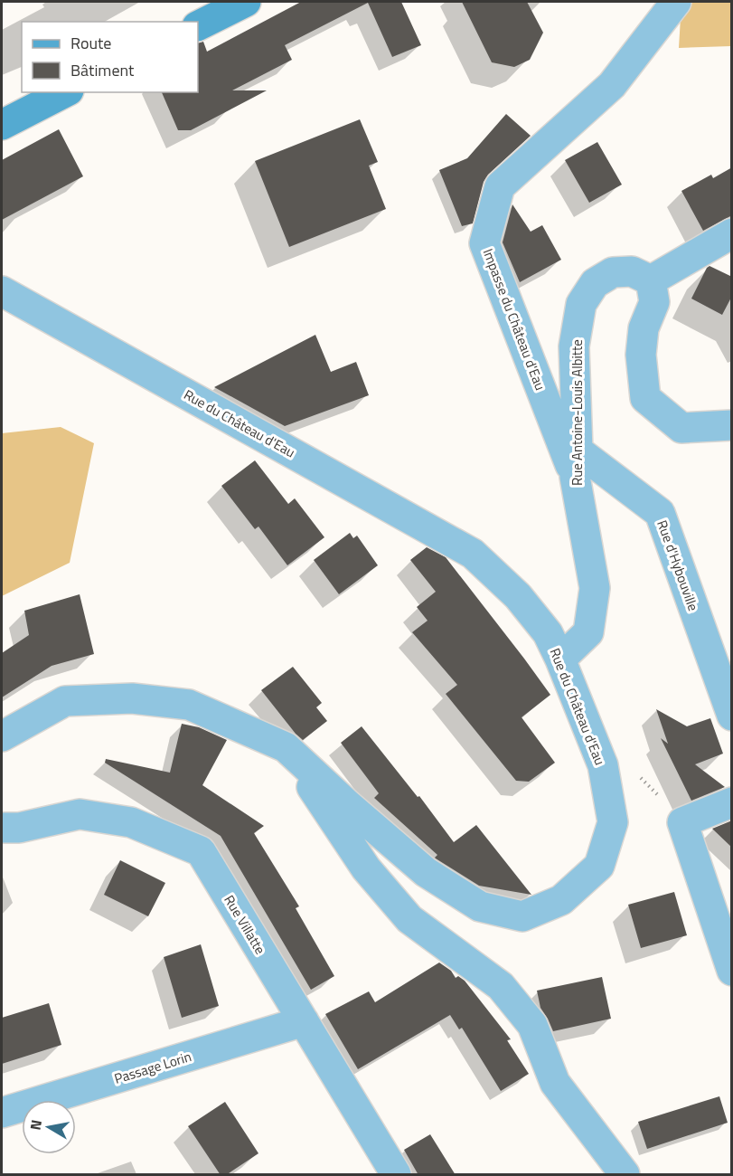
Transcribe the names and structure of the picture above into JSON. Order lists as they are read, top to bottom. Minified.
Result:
{"streets":{"street":["Impasse du Château d'Eau","Rue Antoine-Louis Albitte","Rue du Château d'Eau","Rue d'Hybouville","Rue Villatte","Passage Lorin"]},"crossings":[["Impasse du Château d'Eau","Rue Antoine-Louis Albitte"],["Impasse du Château d'Eau","Rue d'Hybouville"],["Rue Antoine-Louis Albitte","Rue du Château d'Eau"],["Rue Antoine-Louis Albitte","Rue d'Hybouville"],["Rue Villatte","Passage Lorin"]],"legend":["Route","Bâtiment"],"north":"left"}
